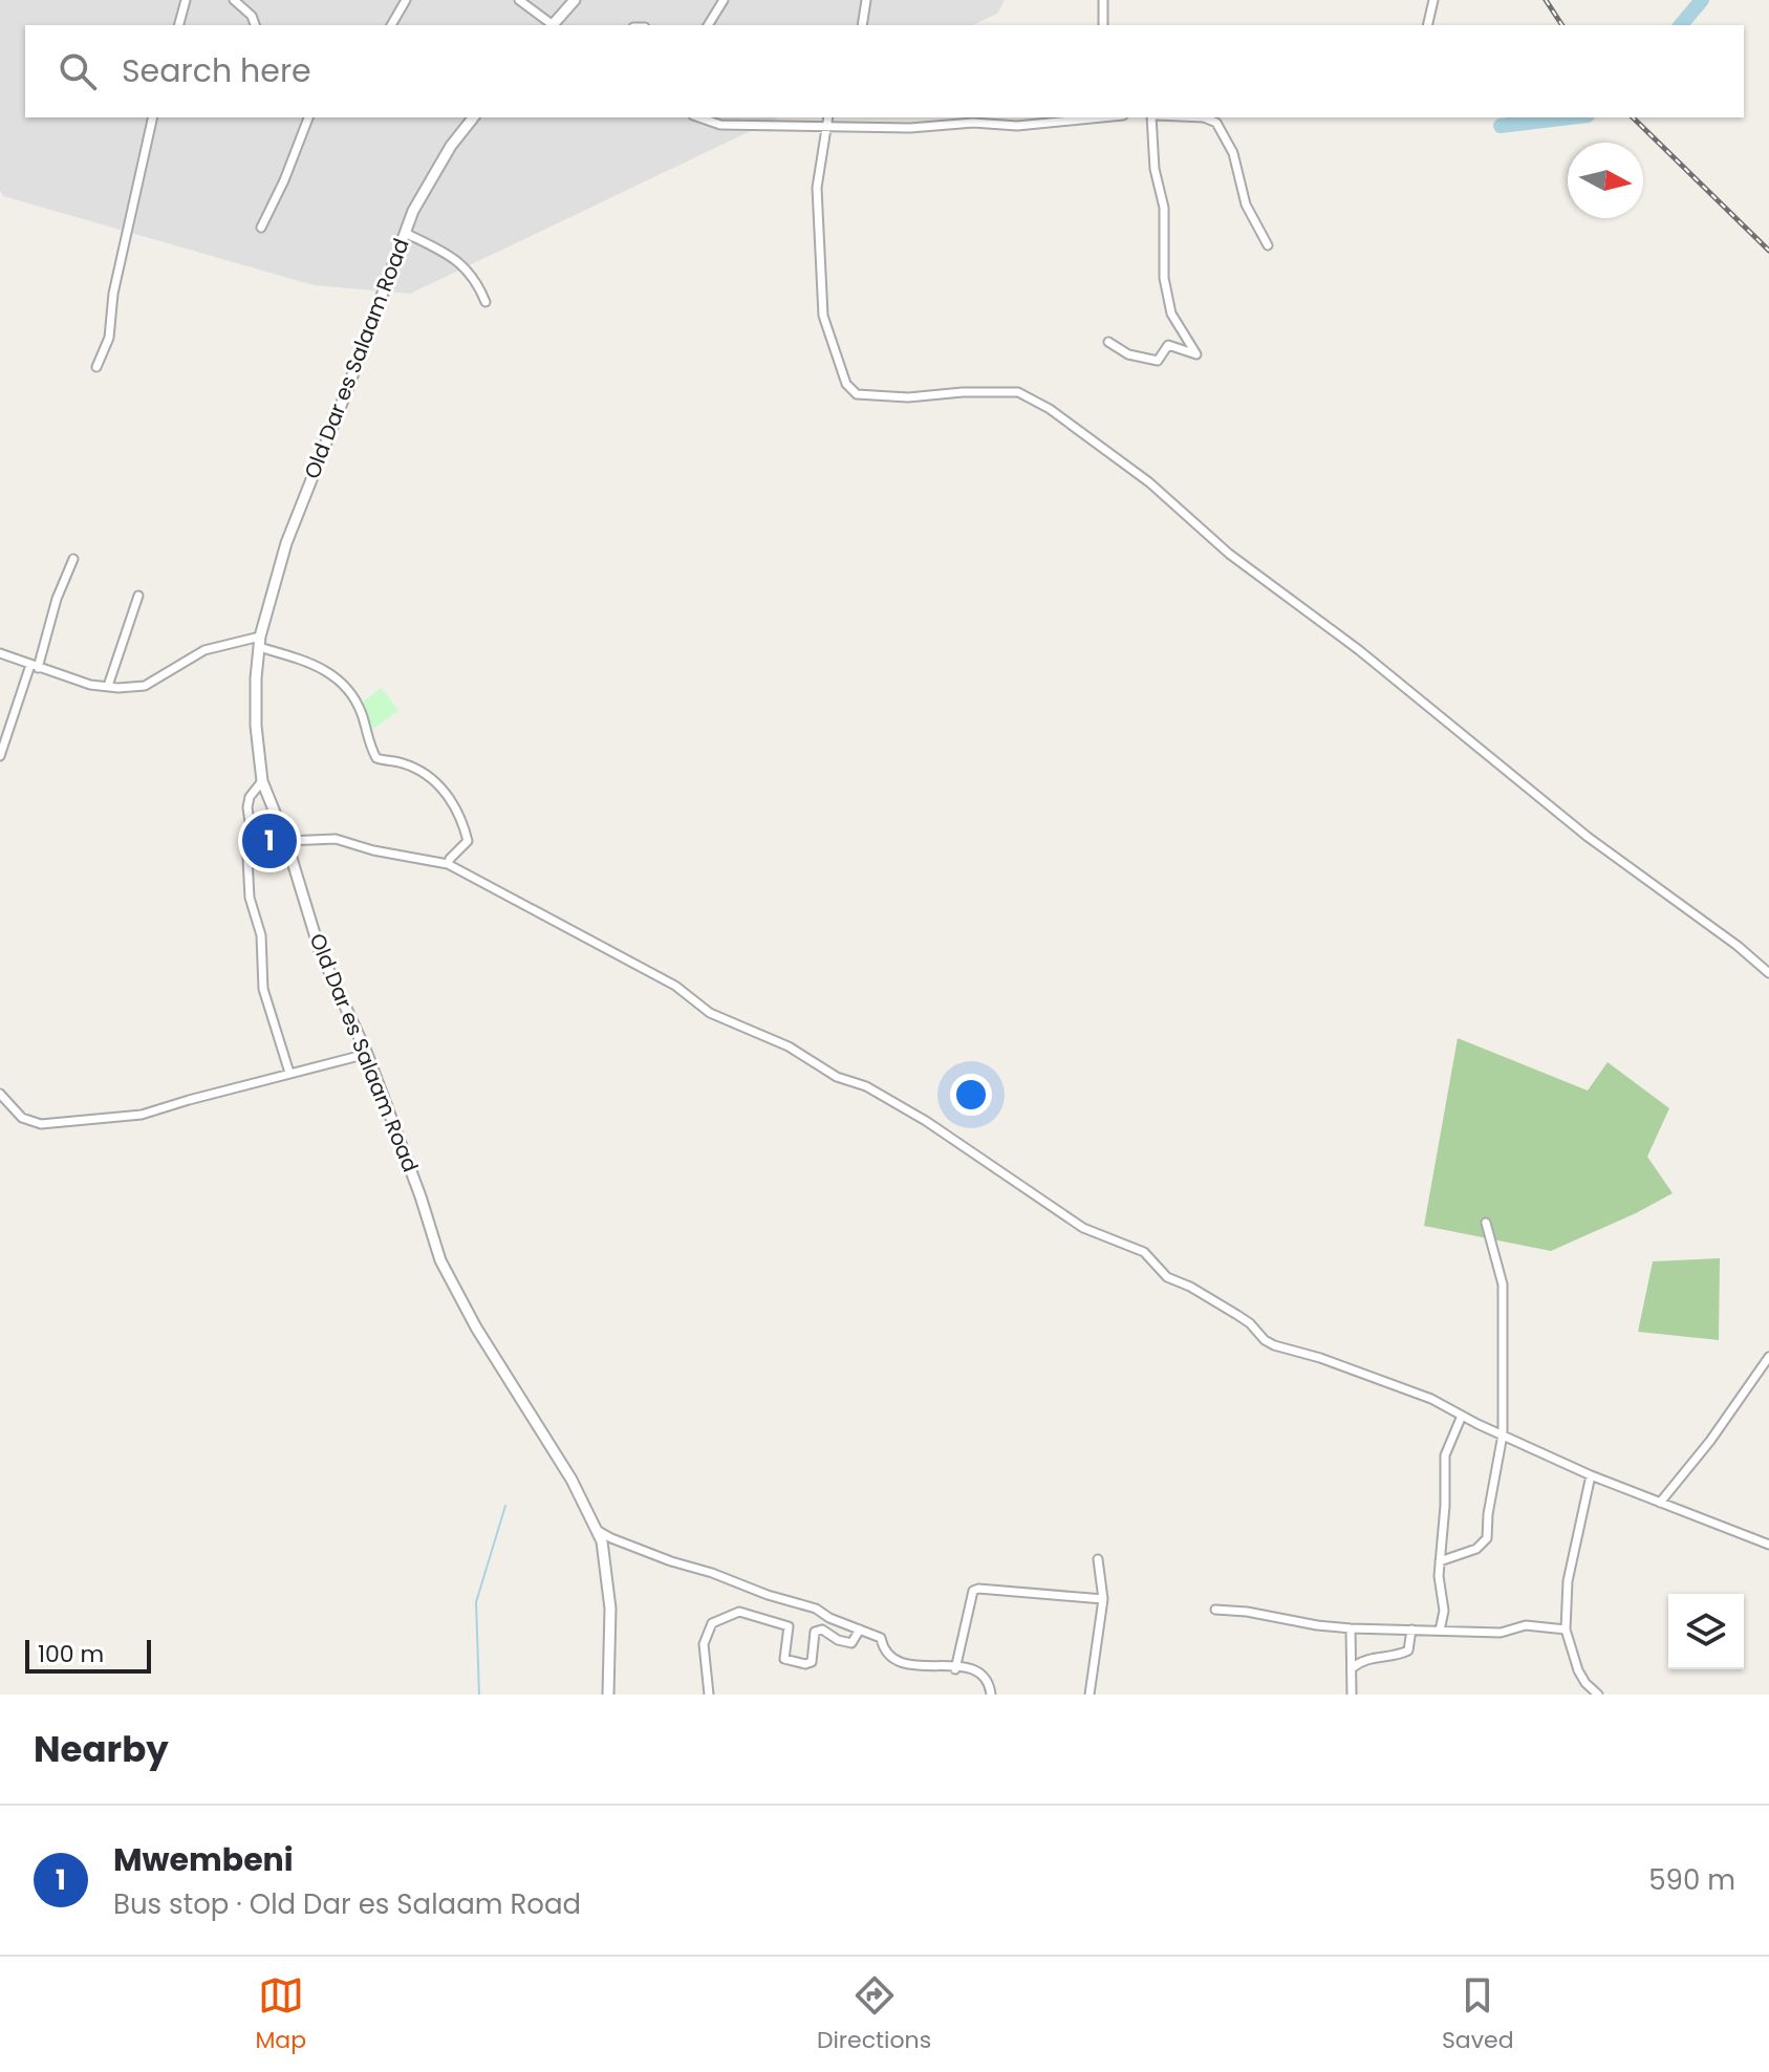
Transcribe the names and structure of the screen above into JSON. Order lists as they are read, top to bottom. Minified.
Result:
{"streets":{"street":["Old Dar es Salaam Road"]},"scale_bar":"100 m","north":"right","page":{"search":"Search here","pins":"1","scale":"100 m","heading":"Nearby","list":[{"mark":"1","name":"Mwembeni","note":"Bus stop · Old Dar es Salaam Road","value":"590 m"}],"nav":["Map","Directions","Saved"]}}
